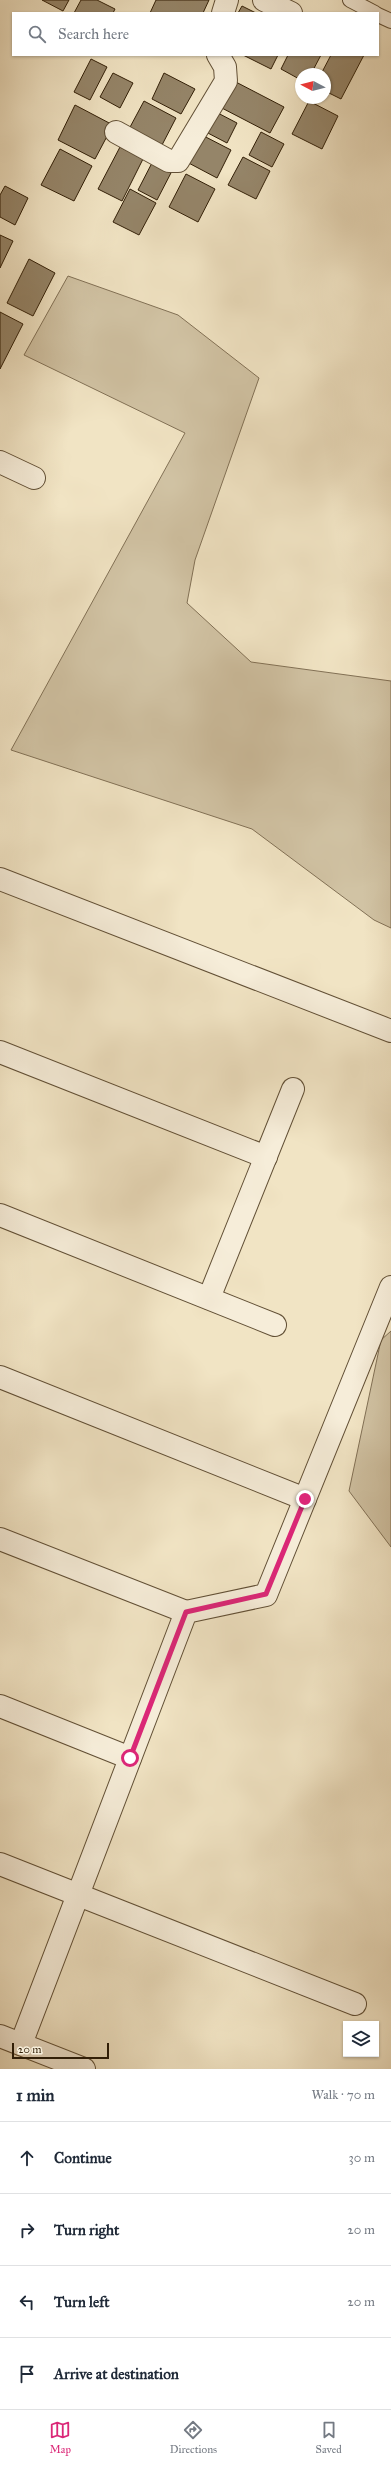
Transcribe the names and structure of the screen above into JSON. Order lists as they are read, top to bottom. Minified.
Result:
{"scale_bar":"20 m","north":"left","page":{"search":"Search here","scale":"20 m","heading":["1 min","Walk · 70 m"],"list":[["Continue","30 m"],["Turn right","20 m"],["Turn left","20 m"],"Arrive at destination"],"nav":["Map","Directions","Saved"]}}
